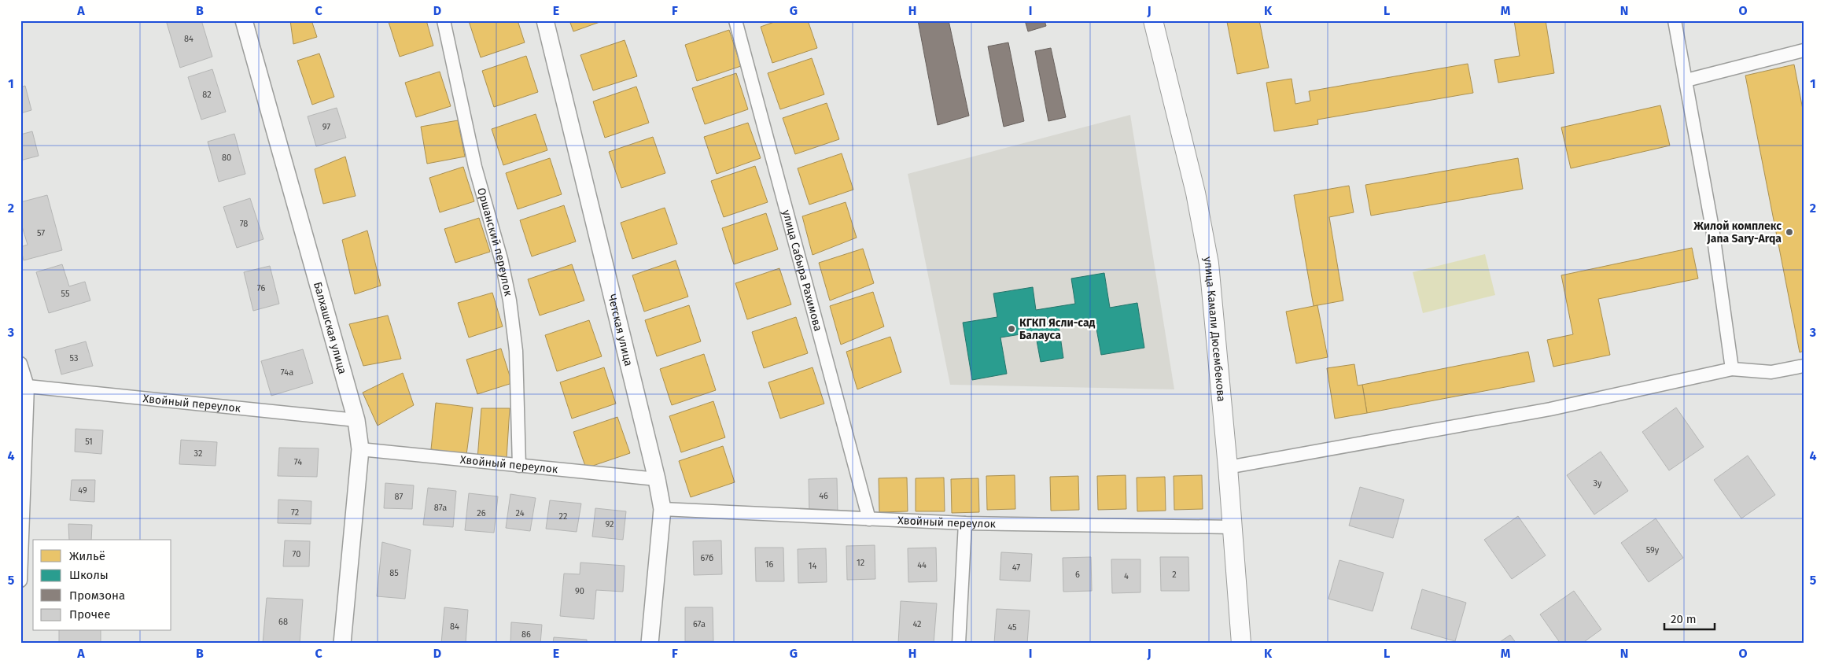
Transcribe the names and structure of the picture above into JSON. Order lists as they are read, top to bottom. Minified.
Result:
{"streets":{"main road":["улица Камали Дюсембекова"],"street":["Оршанский переулок","улица Сабыра Рахимова","Балхашская улица","Четская улица","Хвойный переулок"]},"crossings":[["Оршанский переулок","Хвойный переулок"],["улица Сабыра Рахимова","Хвойный переулок"],["Балхашская улица","Хвойный переулок"],["улица Камали Дюсембекова","Хвойный переулок"],["Четская улица","Хвойный переулок"]],"places":["Жилой комплекс Jana Sary-Arqa","КГКП Ясли-сад Балауса"],"house_numbers":["84","82","97","80","78","57","76","55","53","74а","51","32","74","3у","49","46","87","87а","72","26","24","22","92","59у","70","67б","12","16","44","14","47","85","6","2","4","90","68","67а","42","84","45","86"],"legend":["Жильё","Школы","Промзона","Прочее"],"scale_bar":"20 m","grid":{"columns":["A","B","C","D","E","F","G","H","I","J","K","L","M","N","O"],"rows":["1","2","3","4","5"]}}
